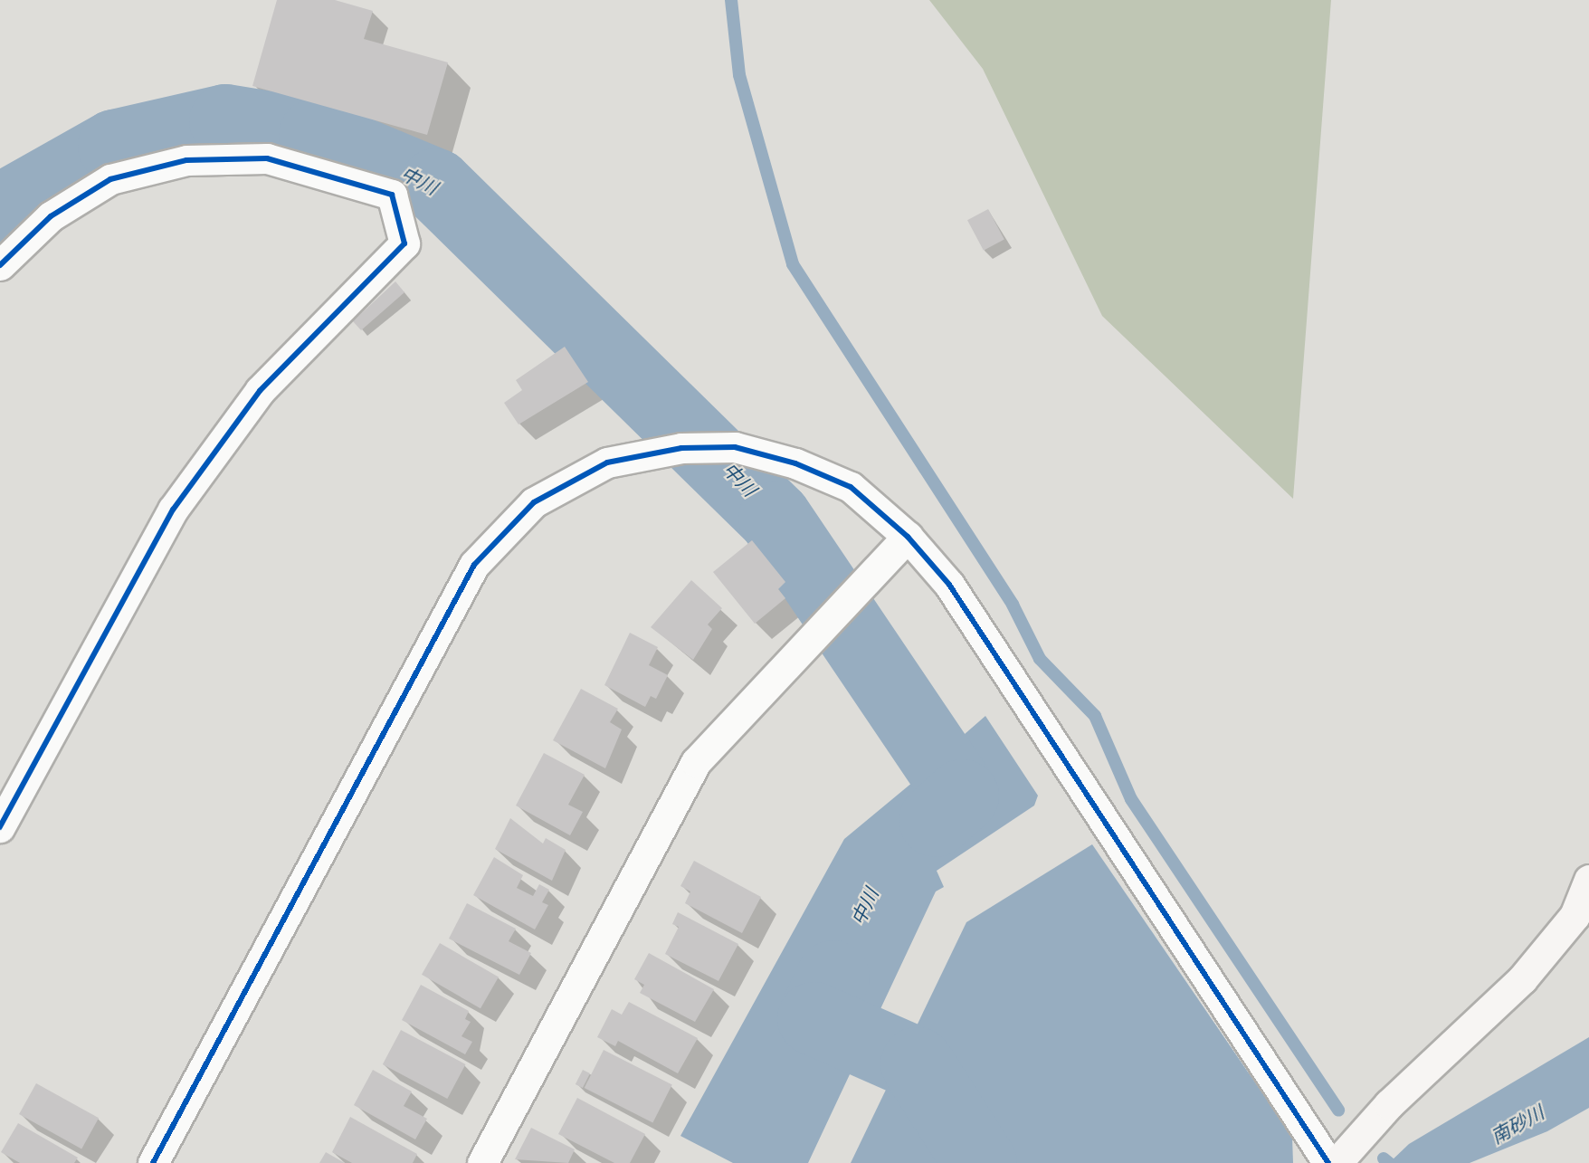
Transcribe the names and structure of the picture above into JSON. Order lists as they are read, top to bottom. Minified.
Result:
{"water":["中川","南砂川"]}
